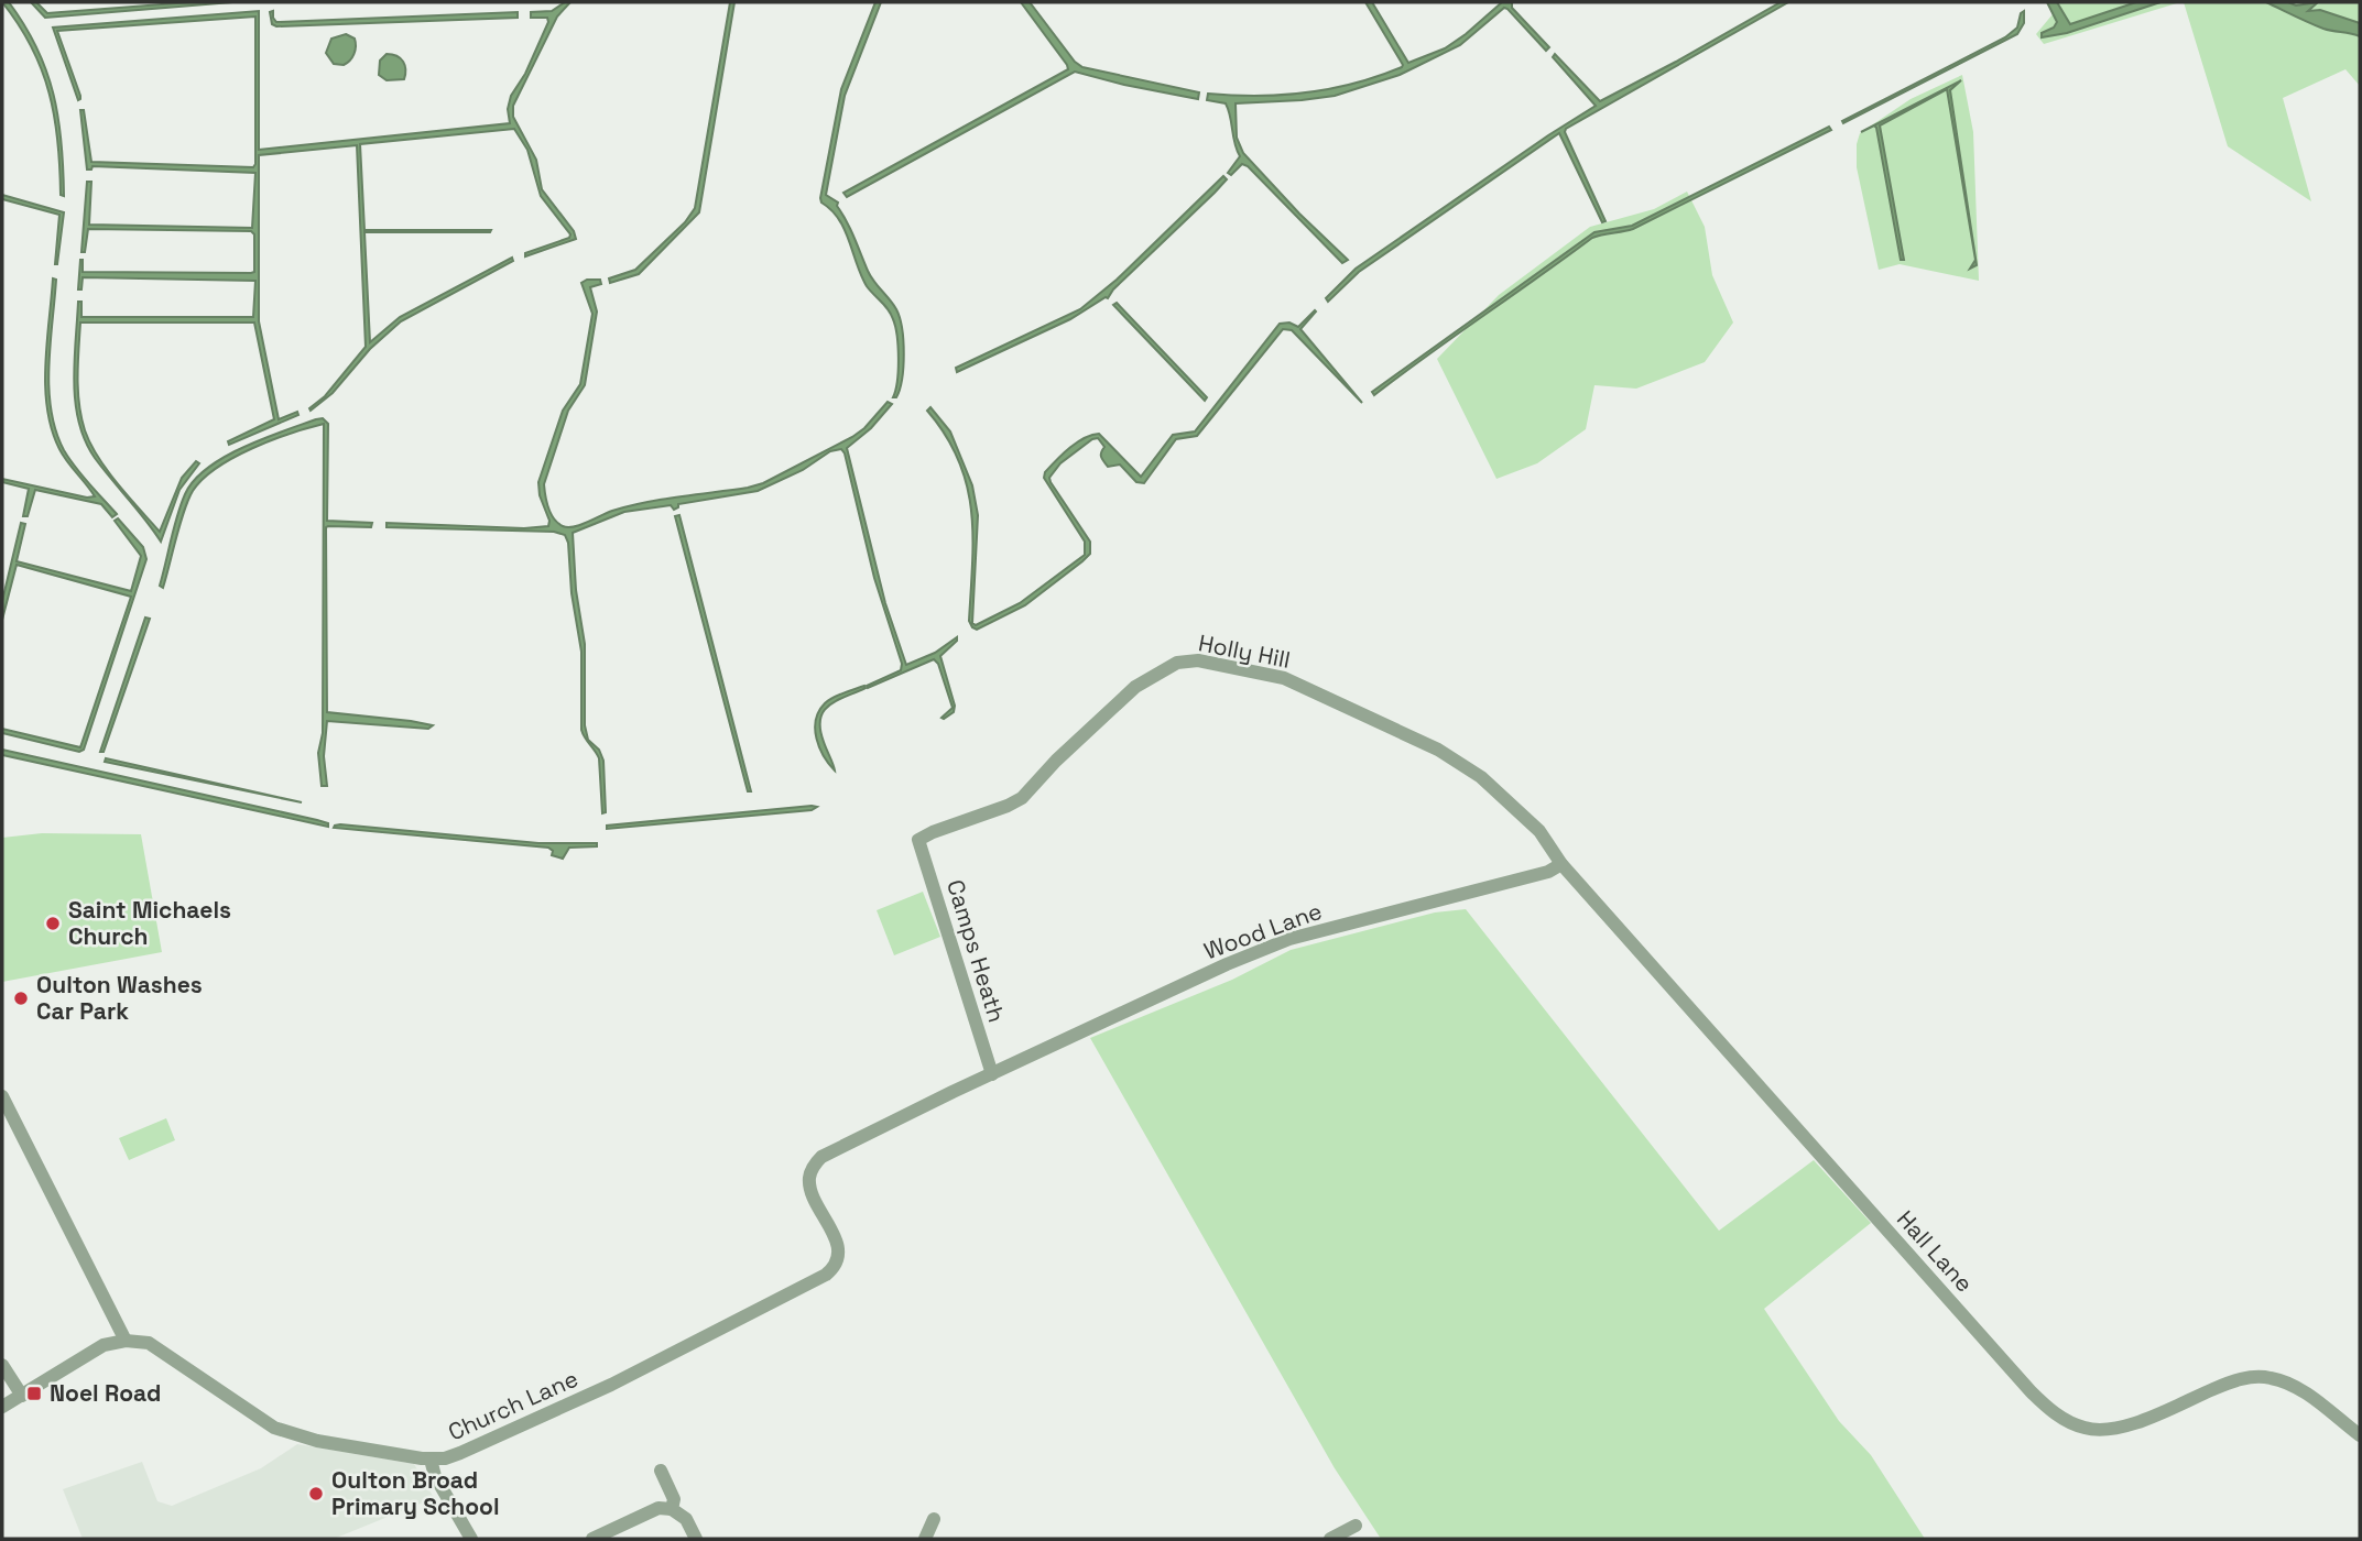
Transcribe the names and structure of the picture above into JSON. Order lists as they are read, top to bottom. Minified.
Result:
{"streets":{"street":["Holly Hill","Wood Lane","Camps Heath","Hall Lane","Church Lane"]},"crossings":[["Holly Hill","Wood Lane"],["Holly Hill","Camps Heath"],["Holly Hill","Hall Lane"],["Wood Lane","Camps Heath"],["Wood Lane","Hall Lane"],["Wood Lane","Church Lane"],["Camps Heath","Church Lane"]],"places":{"other":["Saint Michaels Church","Oulton Washes Car Park","Oulton Broad Primary School"],"transit":["Noel Road"]}}
